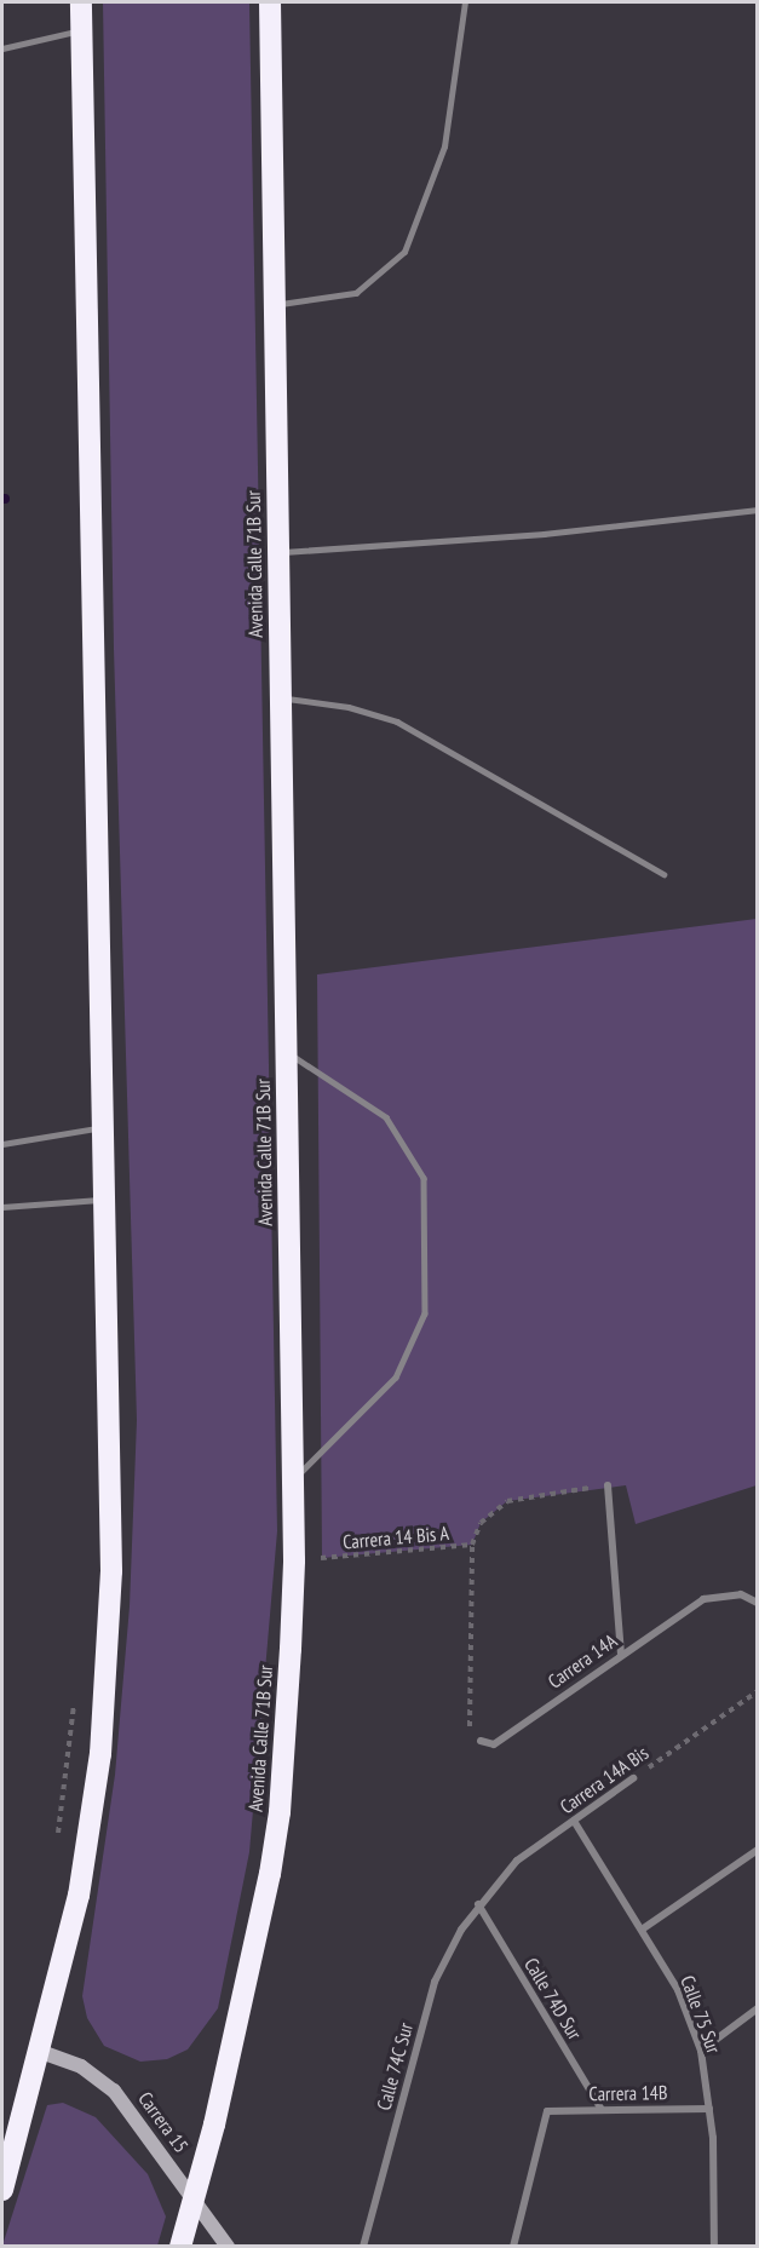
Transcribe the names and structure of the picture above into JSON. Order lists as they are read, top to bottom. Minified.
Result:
{"streets":{"highway":["Avenida Calle 71B Sur"],"street":["Carrera 14A","Carrera 14A Bis","Calle 74D Sur","Calle 75 Sur","Calle 74C Sur","Carrera 14B","Carrera 15"],"path":["Carrera 14 Bis A"]},"crossings":[["Avenida Calle 71B Sur","Carrera 14 Bis A"],["Avenida Calle 71B Sur","Carrera 15"],["Carrera 14A Bis","Calle 74D Sur"],["Carrera 14A Bis","Calle 75 Sur"],["Carrera 14A Bis","Calle 74C Sur"],["Calle 74D Sur","Calle 74C Sur"],["Calle 74D Sur","Carrera 14B"],["Calle 75 Sur","Carrera 14B"]]}
